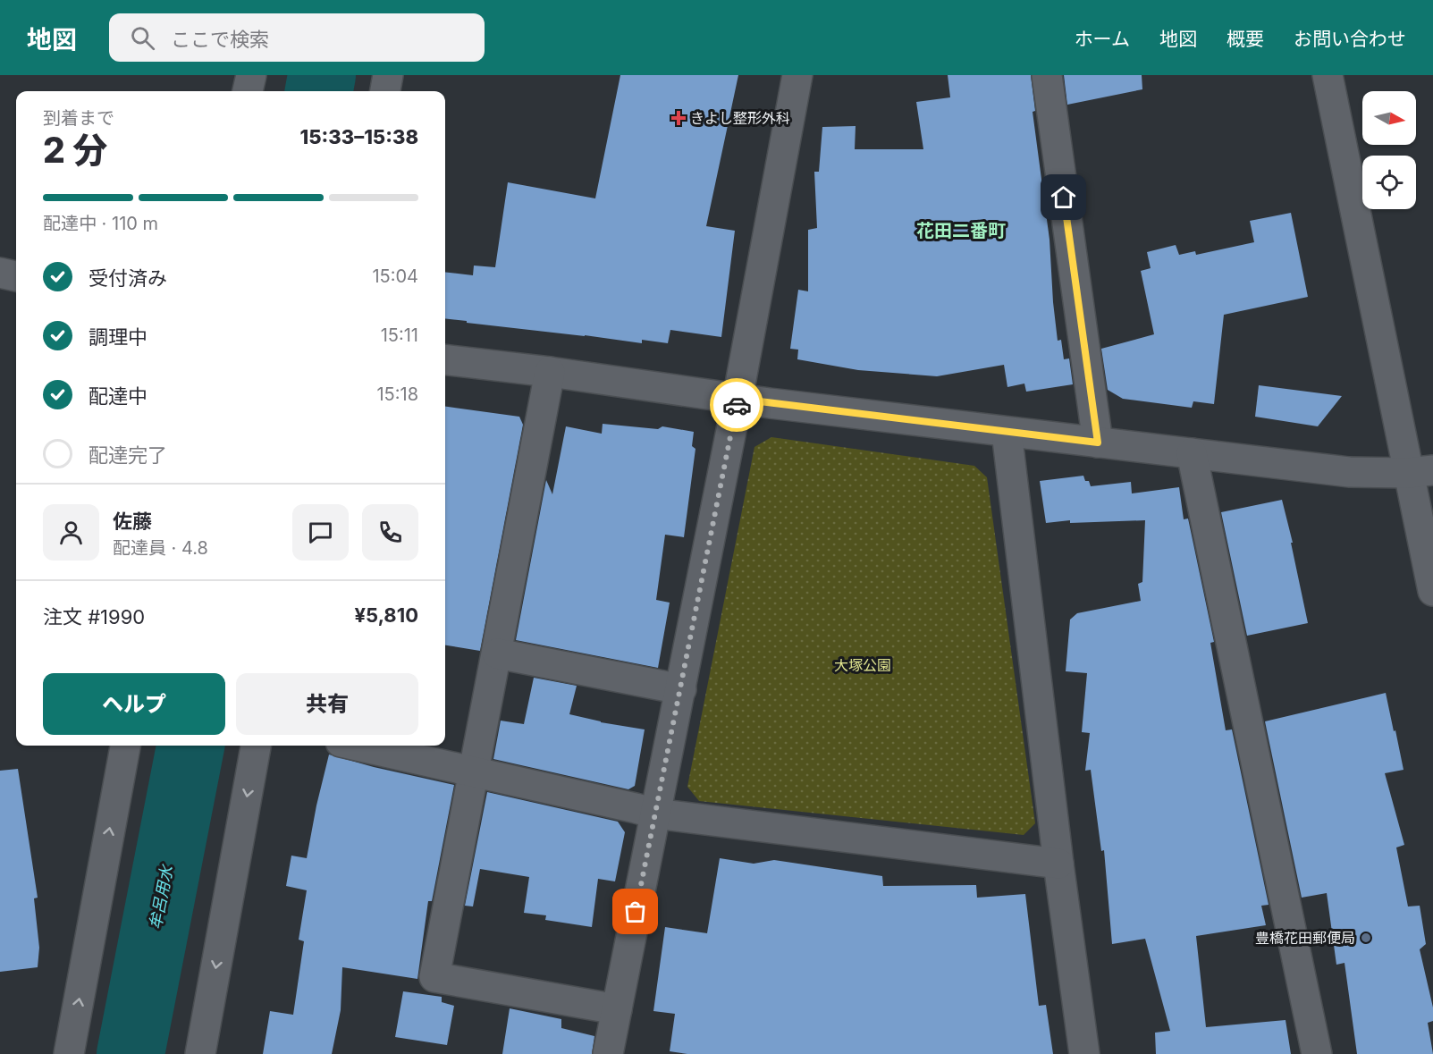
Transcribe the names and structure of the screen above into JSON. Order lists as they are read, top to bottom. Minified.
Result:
{"districts":["花田二番町"],"water":["牟呂用水"],"parks":["大塚公園"],"places":{"health":["きよし整形外科"],"other":["豊橋花田郵便局"]},"north":"right","page":{"header":"地図","search":"ここで検索","nav":["ホーム","地図","概要","お問い合わせ"],"heading":["2 分","到着まで","15:33–15:38"],"panel":["佐藤","配達員 · 4.8","注文 #1990","¥5,810"],"bar":"配達中 · 110 m","list":[["受付済み","15:04"],["調理中","15:11"],["配達中","15:18"],"配達完了"],"buttons":["ヘルプ","共有"]}}
